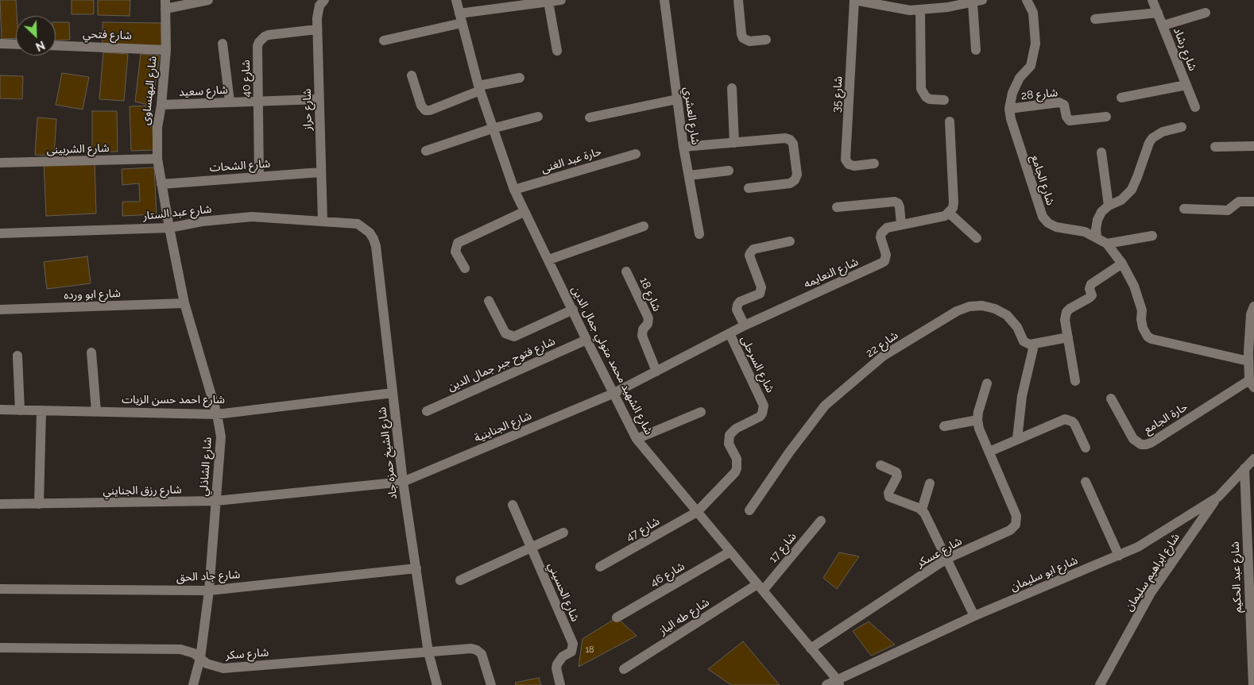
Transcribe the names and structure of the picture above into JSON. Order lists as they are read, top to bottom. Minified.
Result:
{"streets":{"street":["شارع فتحي","شارع رشاد","شارع 40","شارع البهنساوى","شارع سعيد","شارع 35","شارع 28","شارع حراز","شارع العشري","شارع الشربينى","حارة عبد الغنى","شارع الشحات","شارع الجامع","شارع عبد الستار","شارع النعايمه","شارع ابو ورده","شارع 18","شارع 22","شارع الشهيد محمد متولي جمال الدين","شارع فتوح جبر جمال الدين","شارع السرحلى","شارع احمد حسن الزيات","حارة الجامع","شارع الجناينية","شارع الشيخ حمزه جاد","شارع الشاذلي","شارع رزق الجنايني","شارع 47","شارع 17","شارع عسكر","شارع ابراهيم سليمان","شارع ابو سليمان","شارع 46","شارع جاد الحق","شارع عبد الحكيم","شارع الحسيني","شارع طه الباز","شارع سكر"]},"crossings":[["شارع فتحي","شارع البهنساوى"],["شارع 40","شارع سعيد"],["شارع 40","شارع حراز"],["شارع 40","شارع الشحات"],["شارع البهنساوى","شارع سعيد"],["شارع البهنساوى","شارع الشربينى"],["شارع البهنساوى","شارع الشحات"],["شارع البهنساوى","شارع الشاذلي"],["شارع سعيد","شارع حراز"],["شارع 28","شارع الجامع"],["شارع حراز","شارع الشحات"],["شارع حراز","شارع عبد الستار"],["حارة عبد الغنى","شارع الشهيد محمد متولي جمال الدين"],["شارع الشحات","شارع الشاذلي"],["شارع عبد الستار","شارع الشيخ حمزه جاد"],["شارع عبد الستار","شارع الشاذلي"],["شارع النعايمه","شارع 18"],["شارع النعايمه","شارع الشهيد محمد متولي جمال الدين"],["شارع النعايمه","شارع السرحلى"],["شارع النعايمه","شارع الجناينية"],["شارع ابو ورده","شارع الشاذلي"],["شارع الشهيد محمد متولي جمال الدين","شارع فتوح جبر جمال الدين"],["شارع الشهيد محمد متولي جمال الدين","شارع السرحلى"],["شارع الشهيد محمد متولي جمال الدين","شارع الجناينية"],["شارع الشهيد محمد متولي جمال الدين","شارع 47"],["شارع الشهيد محمد متولي جمال الدين","شارع 17"],["شارع الشهيد محمد متولي جمال الدين","شارع عسكر"],["شارع الشهيد محمد متولي جمال الدين","شارع ابو سليمان"],["شارع الشهيد محمد متولي جمال الدين","شارع 46"],["شارع الشهيد محمد متولي جمال الدين","شارع طه الباز"],["شارع السرحلى","شارع 47"],["شارع احمد حسن الزيات","شارع الشيخ حمزه جاد"],["شارع احمد حسن الزيات","شارع الشاذلي"],["شارع الجناينية","شارع الشيخ حمزه جاد"],["شارع الجناينية","شارع رزق الجنايني"],["شارع الشيخ حمزه جاد","شارع رزق الجنايني"],["شارع الشيخ حمزه جاد","شارع جاد الحق"],["شارع الشيخ حمزه جاد","شارع سكر"],["شارع الشاذلي","شارع رزق الجنايني"],["شارع الشاذلي","شارع جاد الحق"],["شارع الشاذلي","شارع سكر"],["شارع 17","شارع طه الباز"],["شارع ابراهيم سليمان","شارع ابو سليمان"],["شارع ابو سليمان","شارع عبد الحكيم"]],"house_numbers":["18"],"north":"bottom right"}
